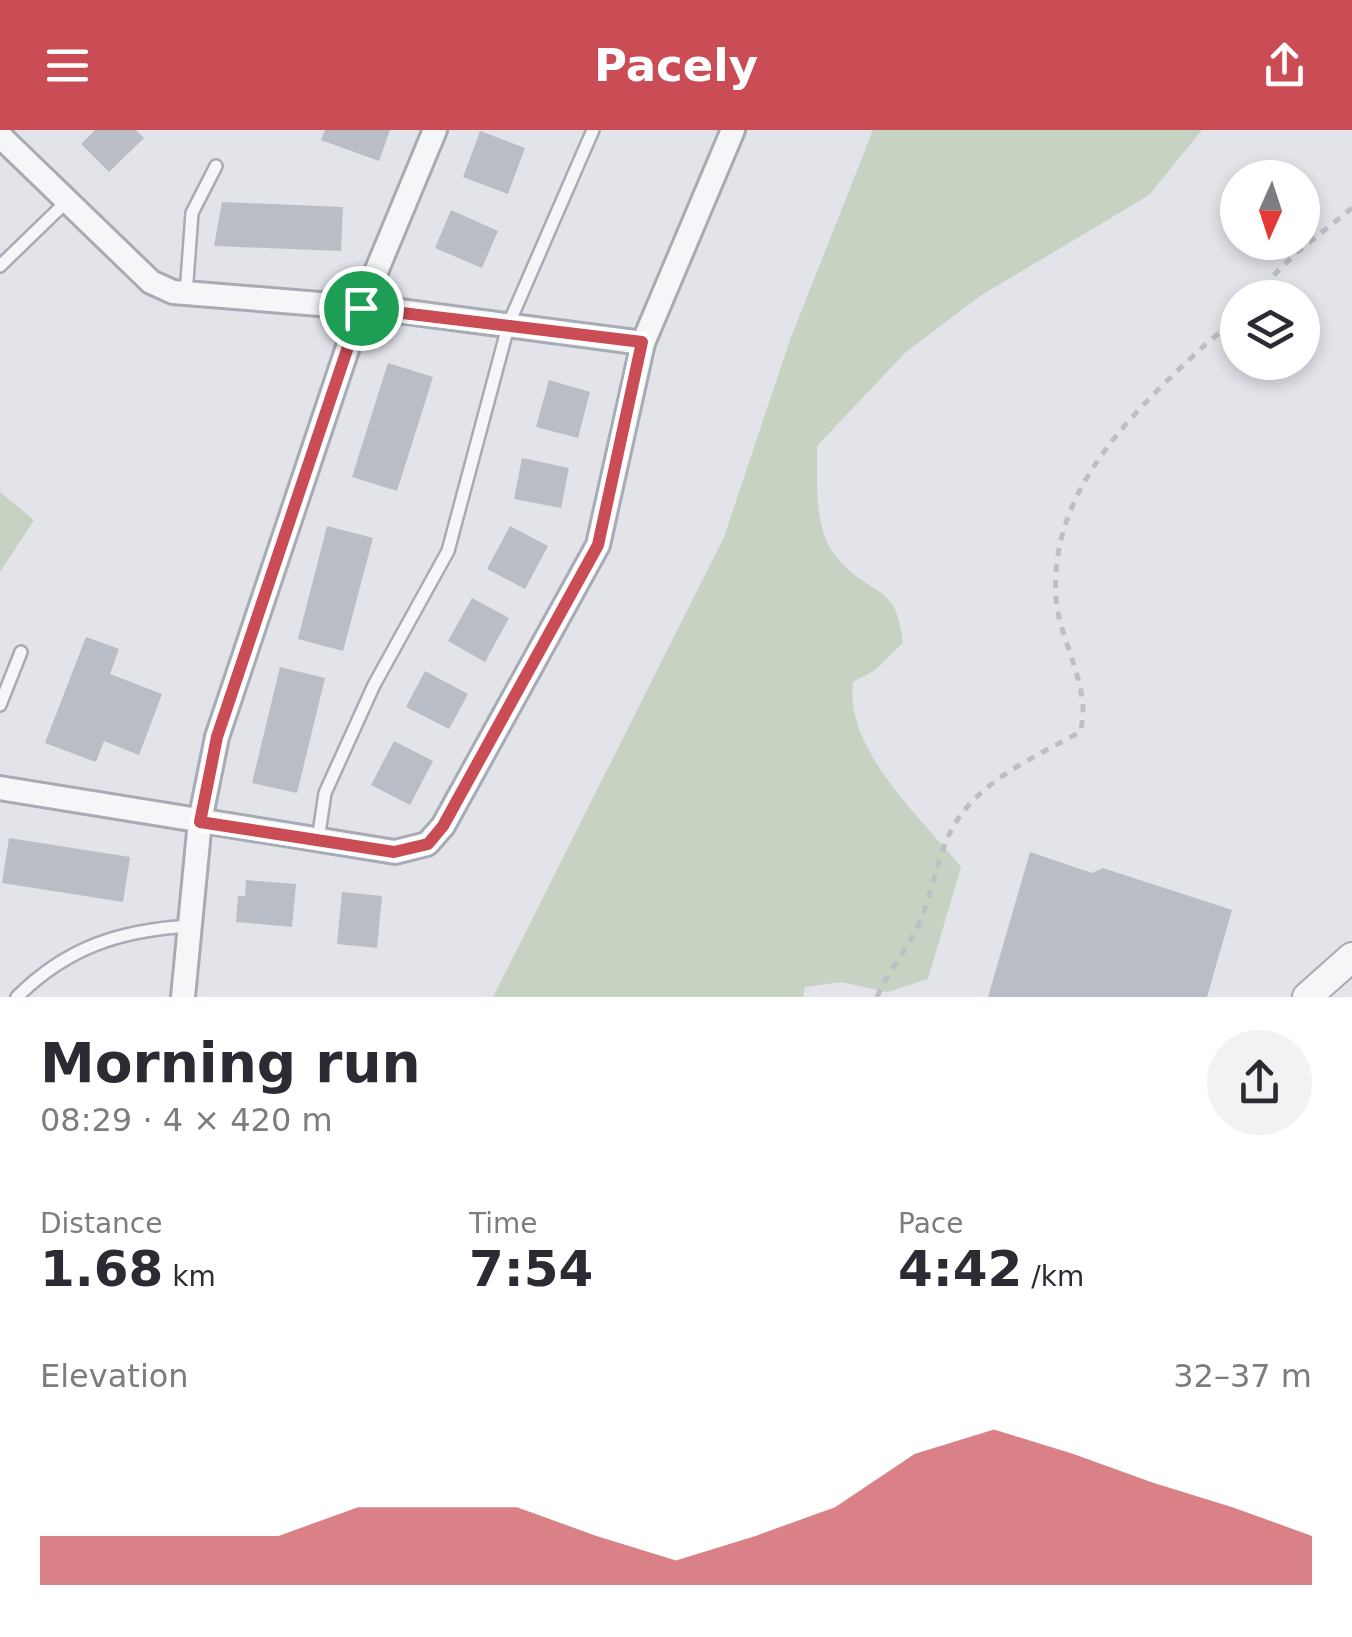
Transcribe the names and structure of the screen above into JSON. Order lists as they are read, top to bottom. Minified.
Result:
{"north":"bottom","page":{"header":"Pacely","heading":["Morning run","08:29 · 4 × 420 m"],"stats":[["Distance","1.68 km"],["Time","7:54"],["Pace","4:42 /km"]],"chart":["Elevation","32–37 m"]}}
